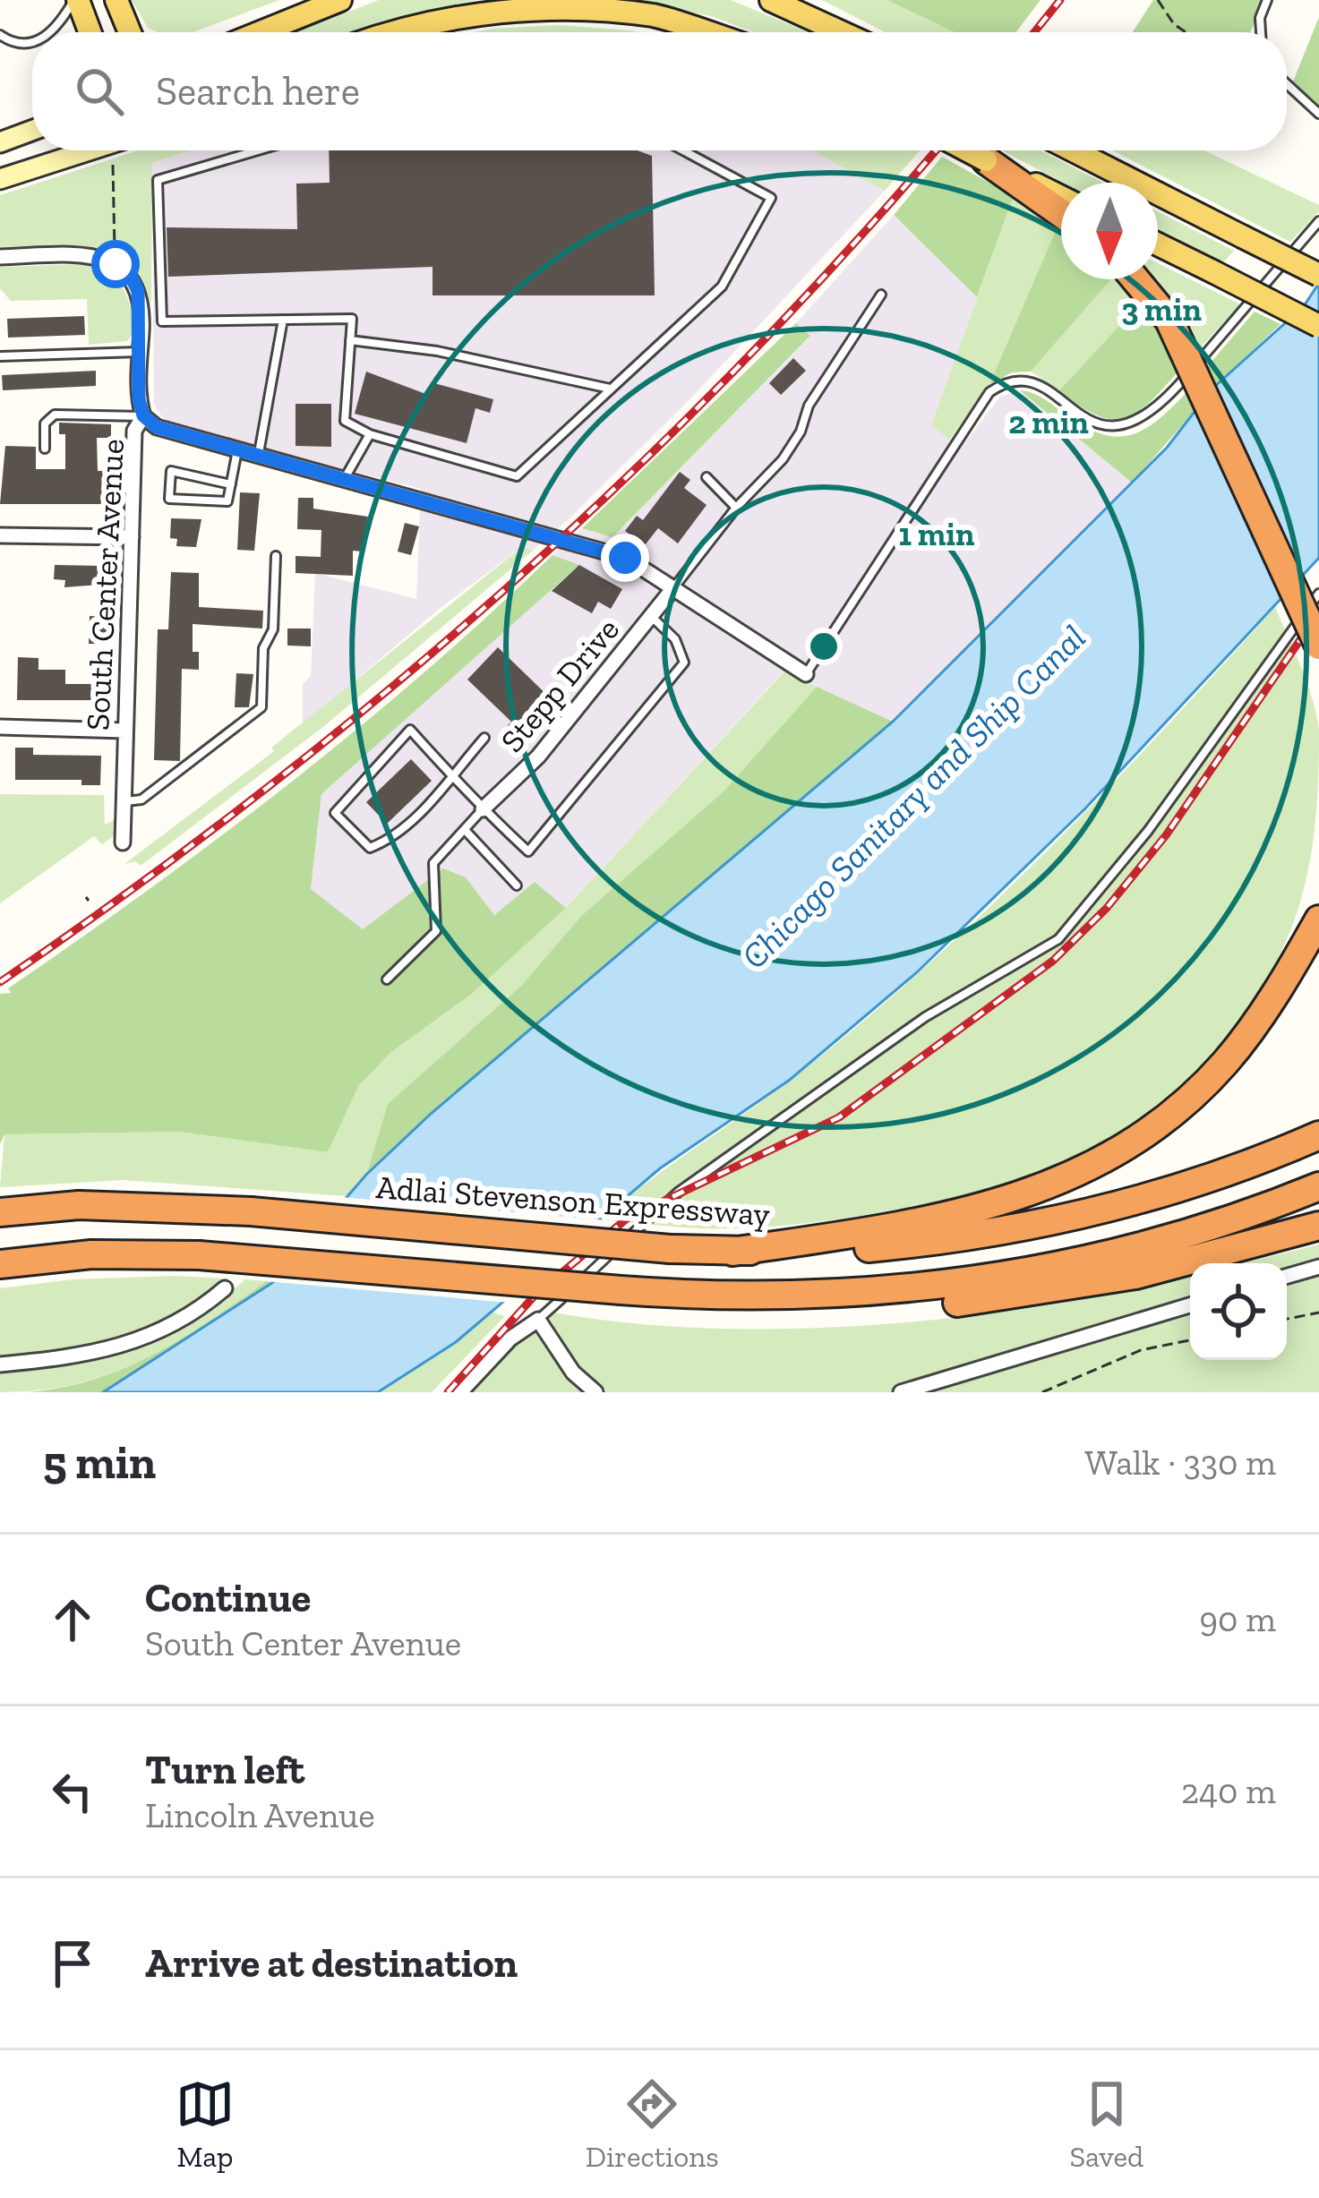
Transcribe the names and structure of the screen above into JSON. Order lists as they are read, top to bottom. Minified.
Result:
{"streets":{"highway":["Adlai Stevenson Expressway"],"street":["South Center Avenue","Stepp Drive"]},"water":["Chicago Sanitary and Ship Canal"],"north":"bottom","page":{"search":"Search here","heading":["5 min","Walk · 330 m"],"list":[["Continue","South Center Avenue","90 m"],["Turn left","Lincoln Avenue","240 m"],"Arrive at destination"],"nav":["Map","Directions","Saved"]},"rings":["3 min","2 min","1 min"]}
